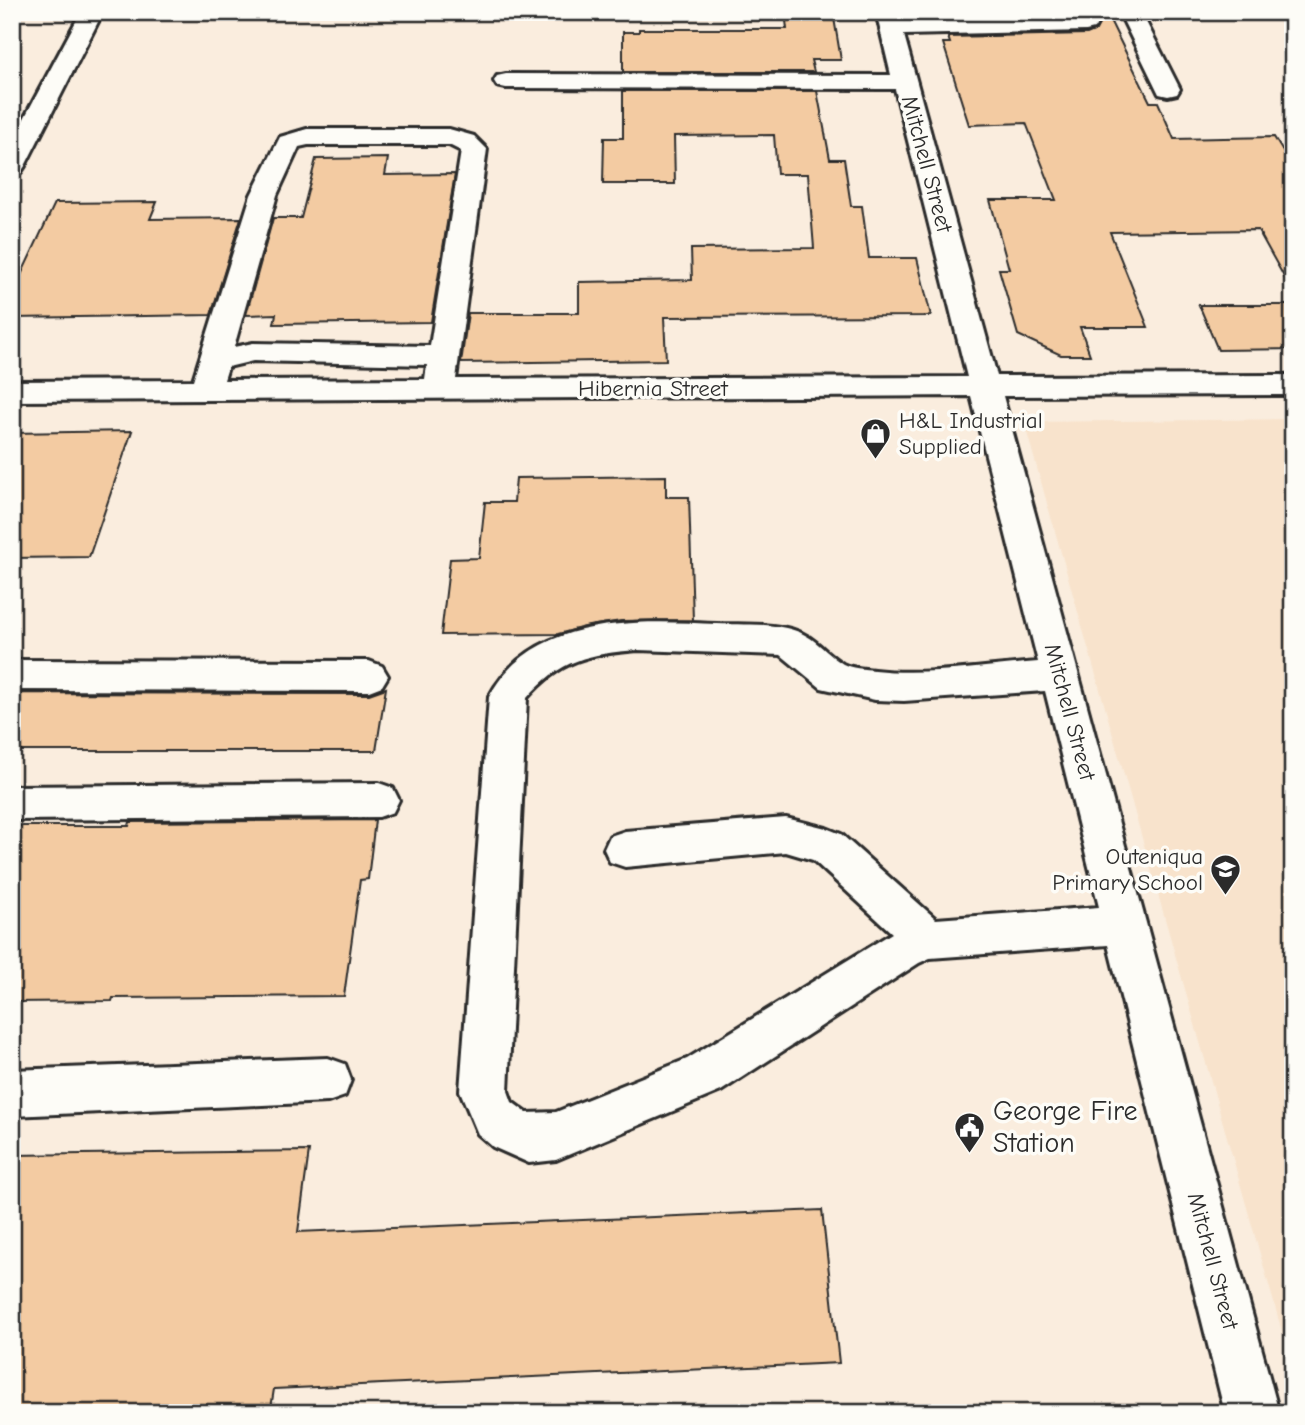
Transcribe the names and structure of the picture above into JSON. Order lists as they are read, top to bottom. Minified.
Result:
{"streets":{"street":["Mitchell Street","Hibernia Street"]},"crossings":[["Mitchell Street","Hibernia Street"]],"places":{"shop":["H&L Industrial Supplied"],"school or university":["Outeniqua Primary School"],"public building":["George Fire Station"]}}
